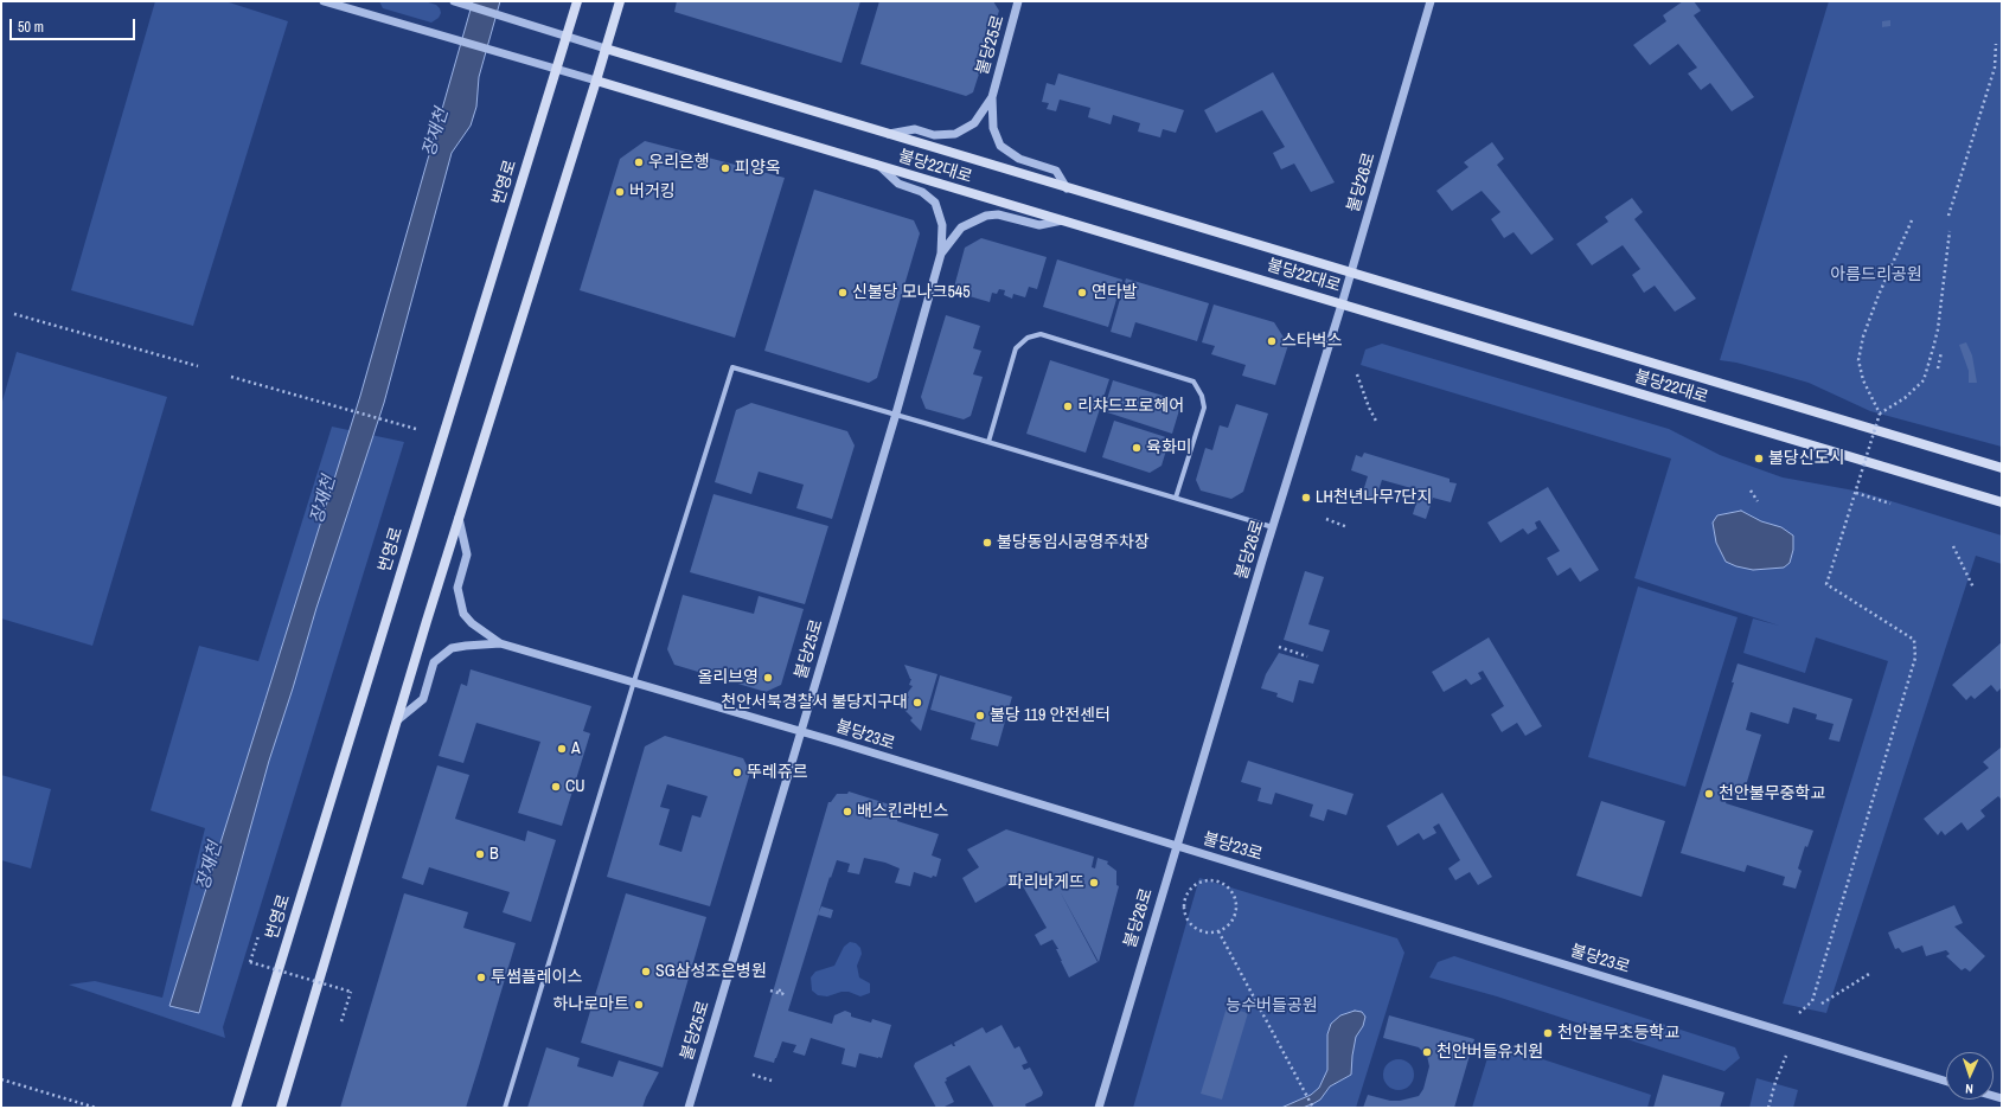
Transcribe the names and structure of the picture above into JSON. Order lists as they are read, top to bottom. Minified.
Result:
{"streets":{"main road":["불당22대로","번영로"],"street":["불당25로","불당26로","불당23로"]},"crossings":[["불당25로","불당23로"],["불당22대로","불당26로"],["불당26로","불당23로"]],"water":["장재천"],"parks":["아름드리공원","능수버들공원"],"places":["우리은행","피양옥","버거킹","신불당 모나크545","연타발","스타벅스","리챠드프로헤어","육화미","불당신도시","LH천년나무7단지","불당동임시공영주차장","올리브영","천안서북경찰서 불당지구대","불당 119 안전센터","A","뚜레쥬르","CU","천안불무중학교","배스킨라빈스","B","파리바게뜨","SG삼성조은병원","투썸플레이스","하나로마트","천안불무초등학교","천안버들유치원"],"scale_bar":"50 m","north":"bottom"}
